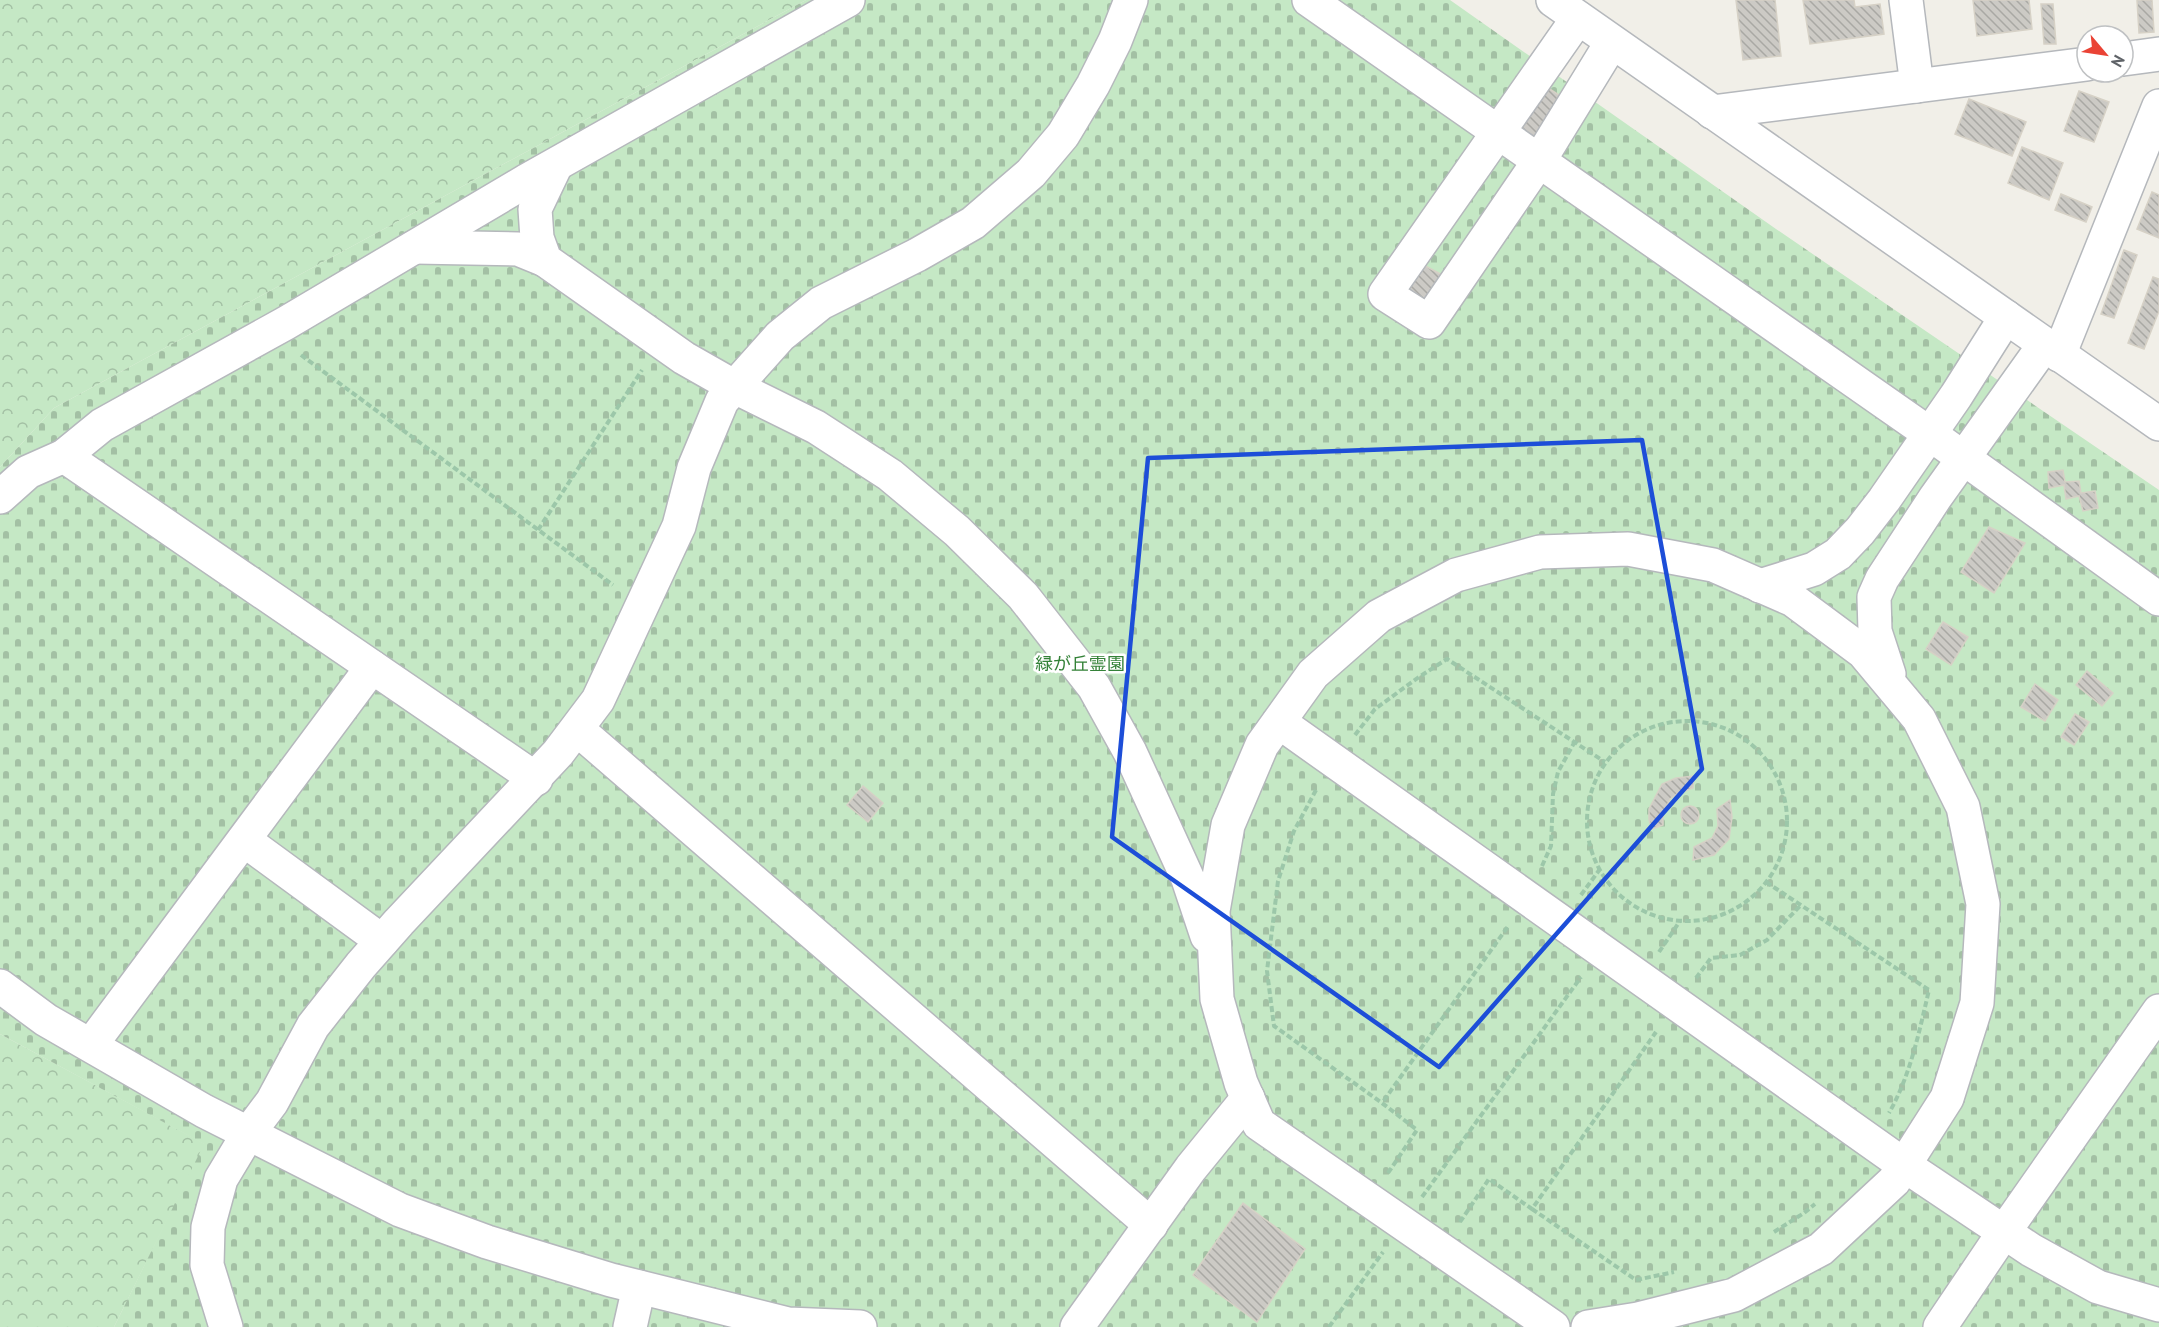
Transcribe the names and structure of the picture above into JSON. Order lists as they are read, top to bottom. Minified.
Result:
{"parks":["緑が丘霊園"],"north":"bottom right"}
